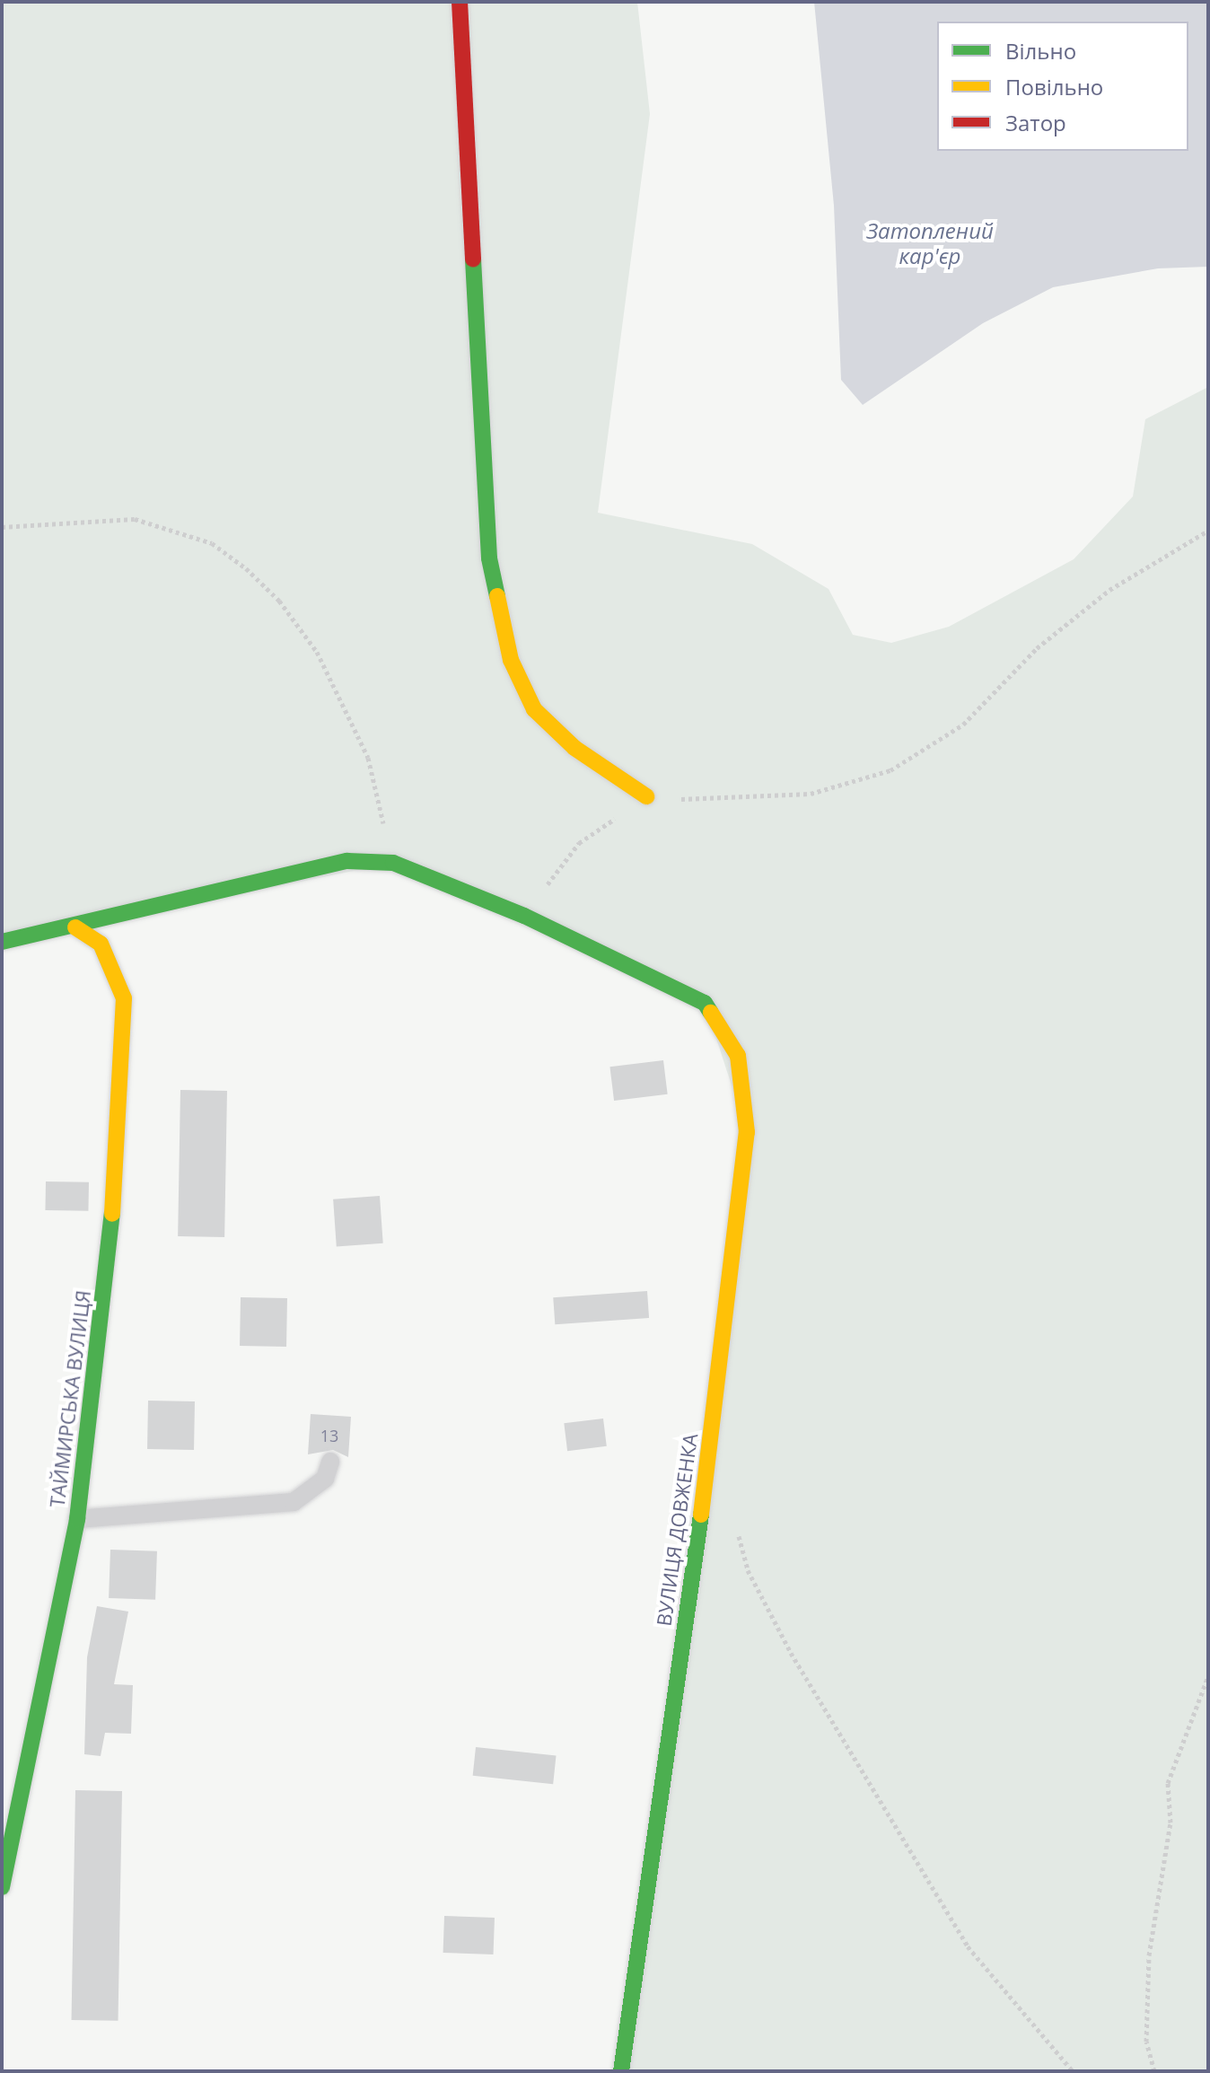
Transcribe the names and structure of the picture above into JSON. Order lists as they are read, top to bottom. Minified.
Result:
{"streets":{"street":["ТАЙМИРСЬКА ВУЛИЦЯ","ВУЛИЦЯ ДОВЖЕНКА"]},"water":["Затоплений кар'єр"],"house_numbers":["13"],"legend":["Вільно","Повільно","Затор"]}
